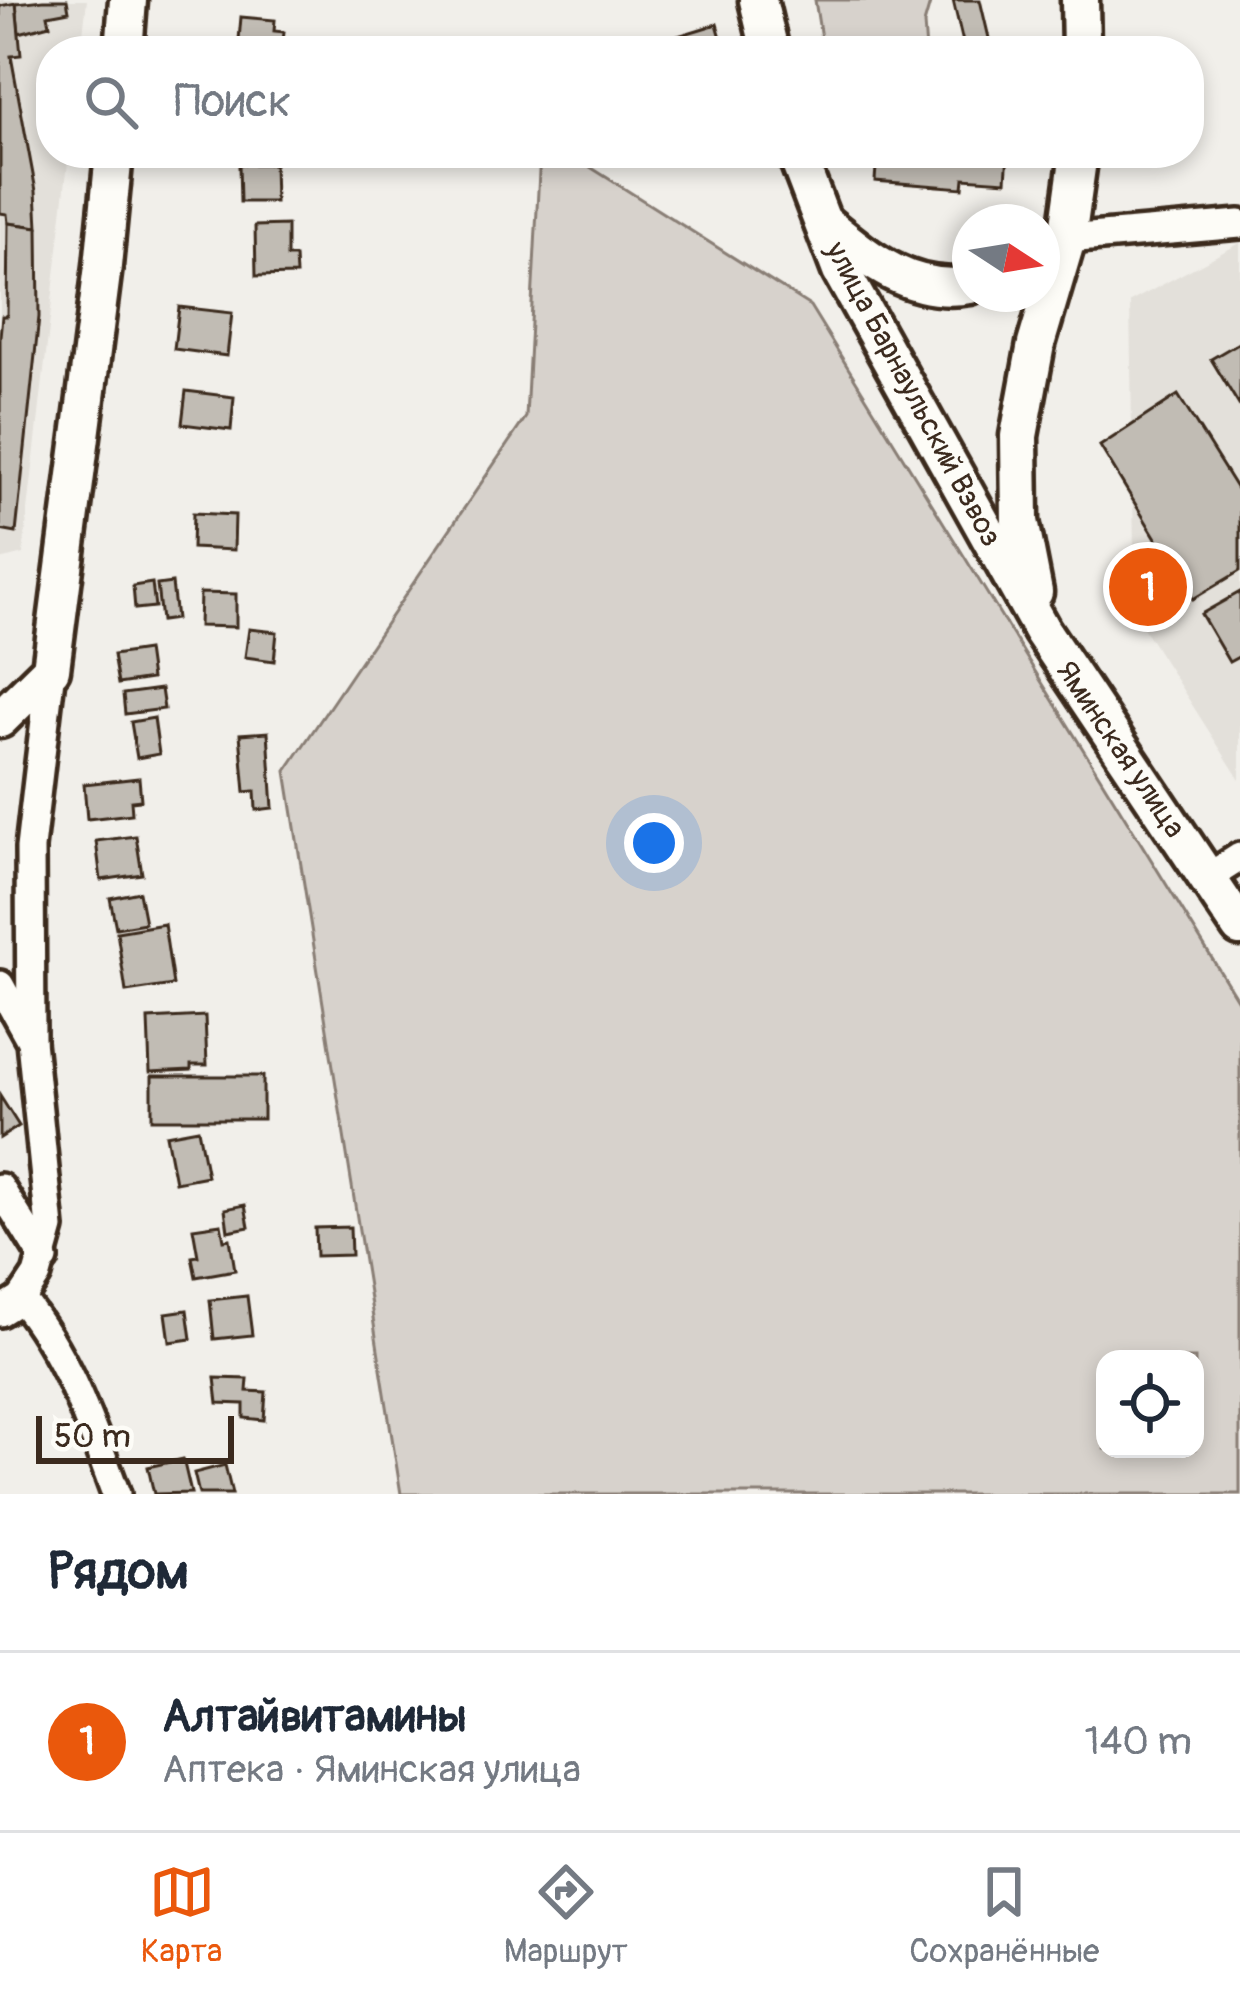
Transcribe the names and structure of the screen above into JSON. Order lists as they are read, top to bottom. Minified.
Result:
{"streets":{"main road":["улица Барнаульский Взвоз","Яминская улица"]},"crossings":[["улица Барнаульский Взвоз","Яминская улица"]],"scale_bar":"50 m","north":"right","page":{"search":"Поиск","pins":"1","scale":"50 m","heading":"Рядом","list":[{"mark":"1","name":"Алтайвитамины","note":"Аптека · Яминская улица","value":"140 m"}],"nav":["Карта","Маршрут","Сохранённые"]}}
